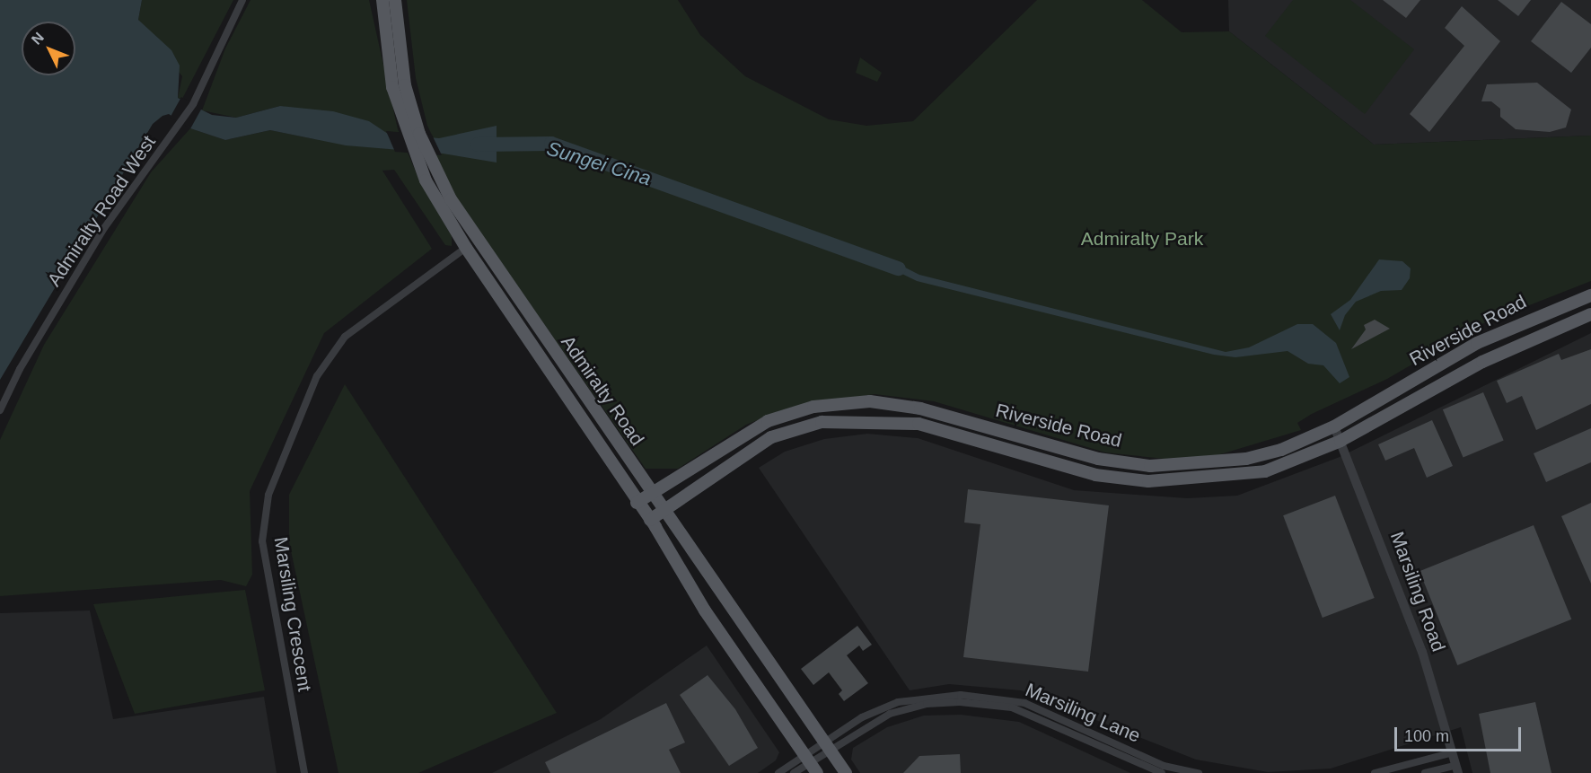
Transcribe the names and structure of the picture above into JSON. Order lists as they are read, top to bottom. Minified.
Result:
{"streets":{"main road":["Riverside Road","Admiralty Road"],"street":["Admiralty Road West","Marsiling Road","Marsiling Crescent","Marsiling Lane"]},"crossings":[["Riverside Road","Admiralty Road"],["Riverside Road","Marsiling Road"],["Admiralty Road","Marsiling Crescent"],["Admiralty Road","Marsiling Lane"]],"water":["Sungei Cina"],"parks":["Admiralty Park"],"scale_bar":"100 m","north":"top left"}
